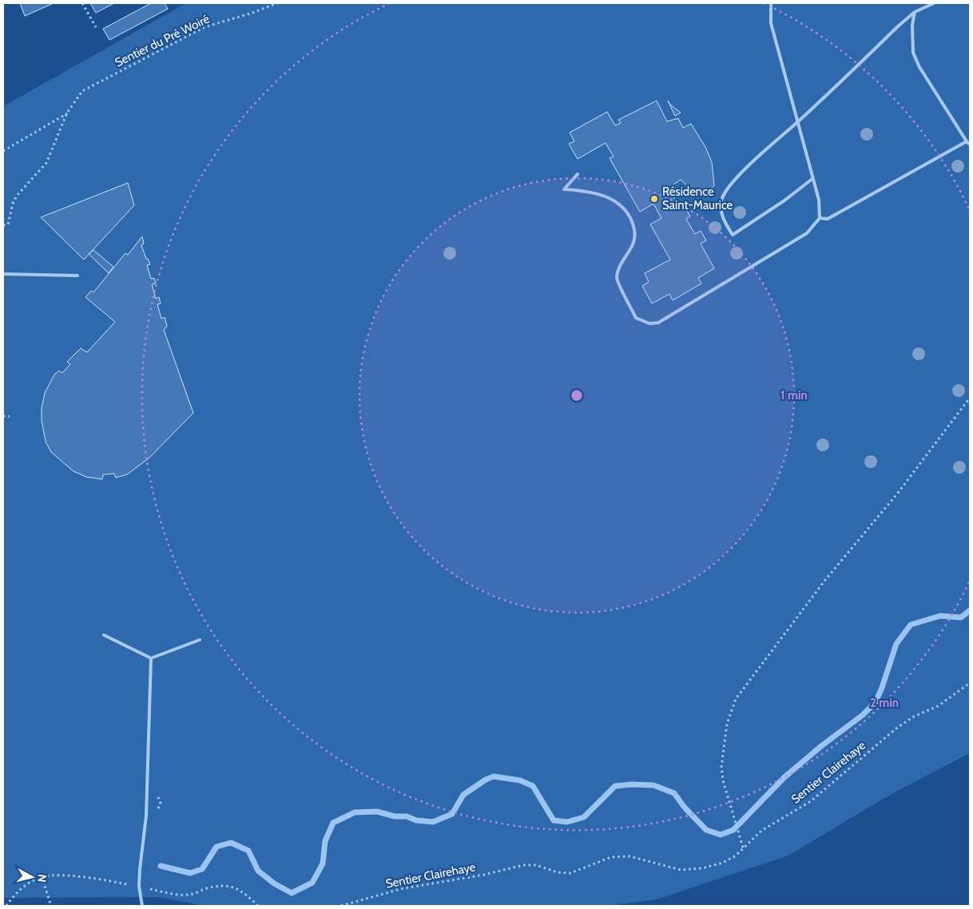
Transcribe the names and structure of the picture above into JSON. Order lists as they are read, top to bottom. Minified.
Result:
{"streets":{"path":["Sentier du Pré Woiré","Sentier Clairehaye"]},"places":["Résidence Saint-Maurice"],"north":"right","rings":["1 min","2 min"]}
